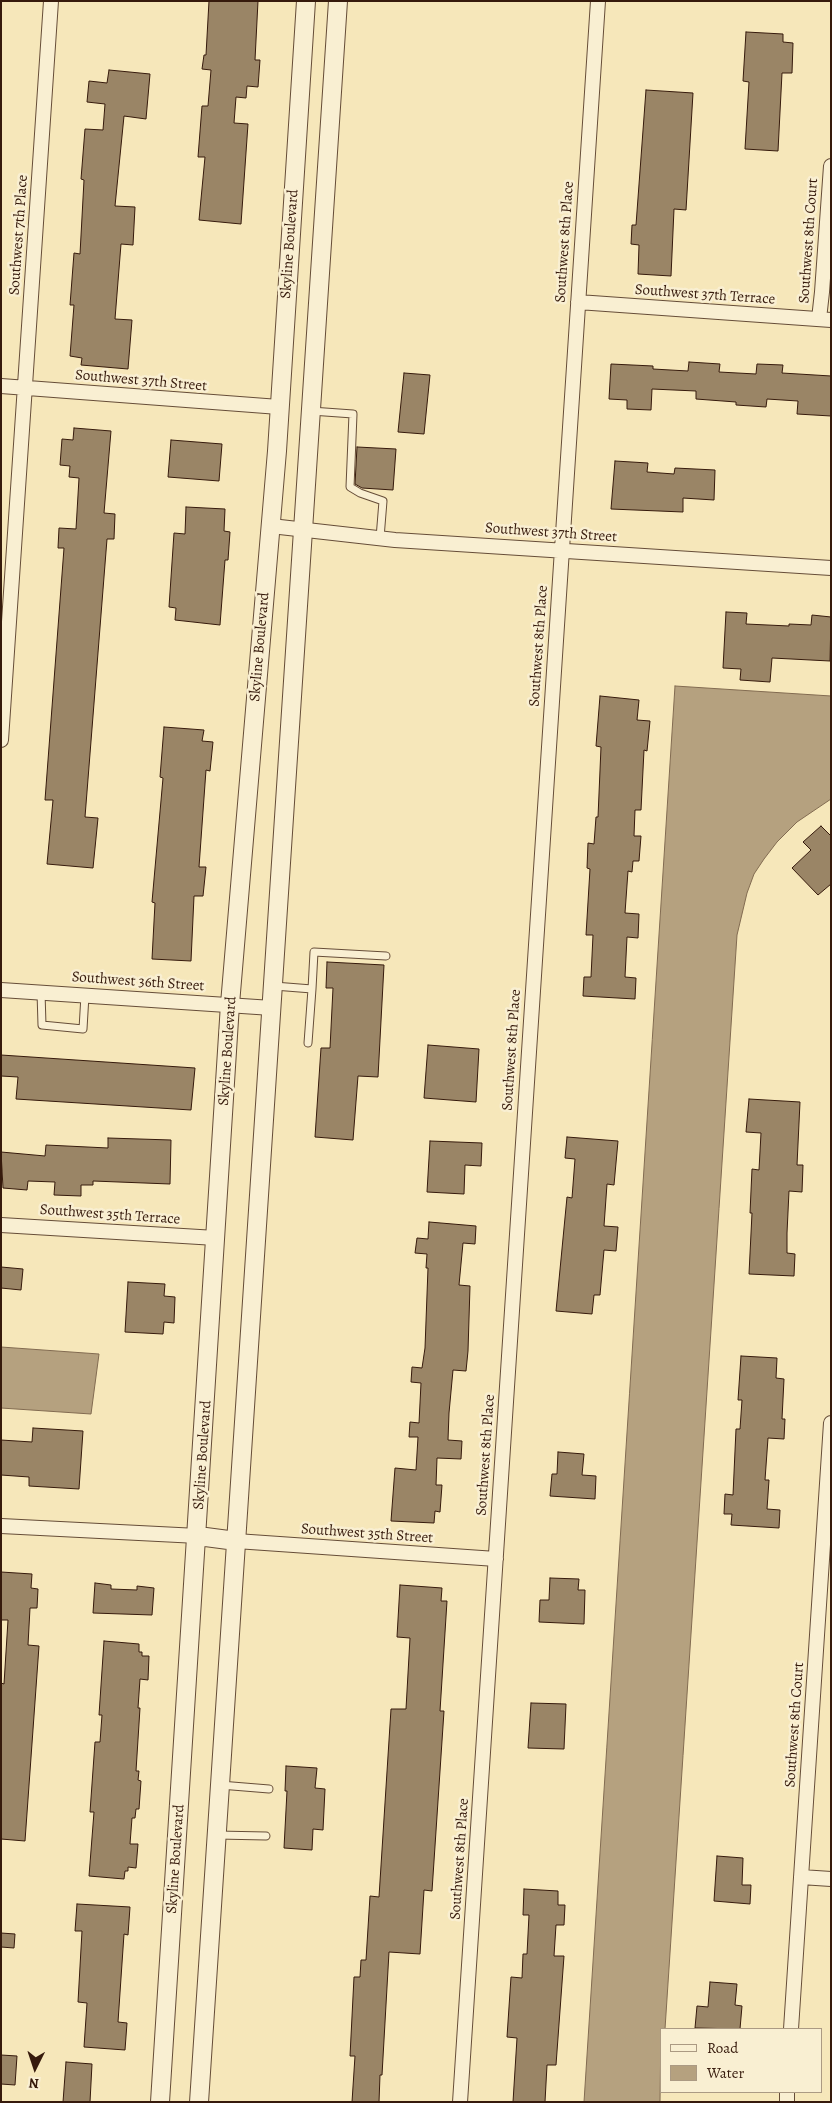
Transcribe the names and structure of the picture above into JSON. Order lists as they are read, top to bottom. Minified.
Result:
{"streets":{"street":["Southwest 7th Place","Southwest 8th Court","Southwest 8th Place","Skyline Boulevard","Southwest 37th Terrace","Southwest 37th Street","Southwest 36th Street","Southwest 35th Terrace","Southwest 35th Street"]},"crossings":[["Southwest 7th Place","Southwest 37th Street"],["Southwest 8th Court","Southwest 37th Terrace"],["Southwest 8th Place","Southwest 37th Terrace"],["Southwest 8th Place","Southwest 37th Street"],["Southwest 8th Place","Southwest 35th Street"],["Skyline Boulevard","Southwest 37th Street"],["Skyline Boulevard","Southwest 36th Street"],["Skyline Boulevard","Southwest 35th Terrace"]],"legend":["Road","Water"],"north":"bottom"}
